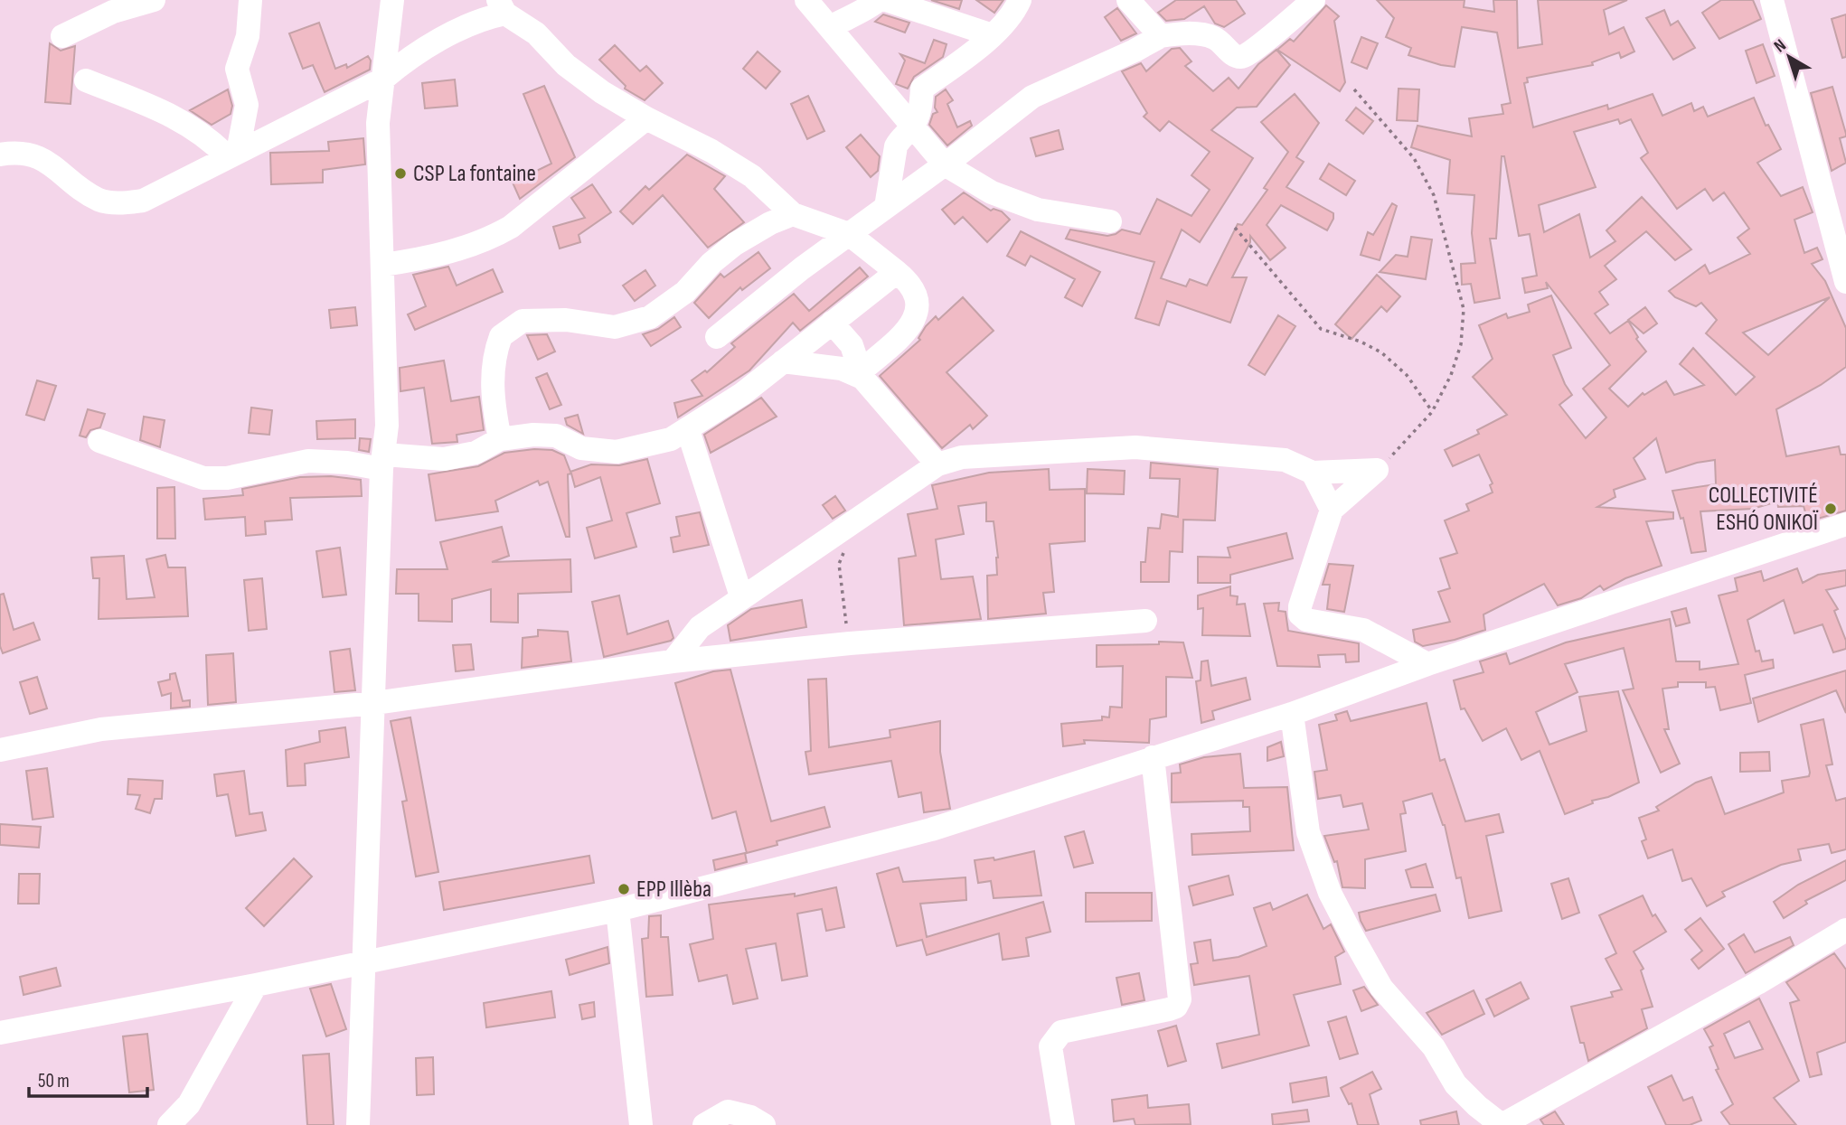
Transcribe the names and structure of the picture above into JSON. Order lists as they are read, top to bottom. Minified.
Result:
{"places":["CSP La fontaine","COLLECTIVITÉ ESHÓ ONIKOÏ","EPP Illèba"],"scale_bar":"50 m","north":"top left"}
